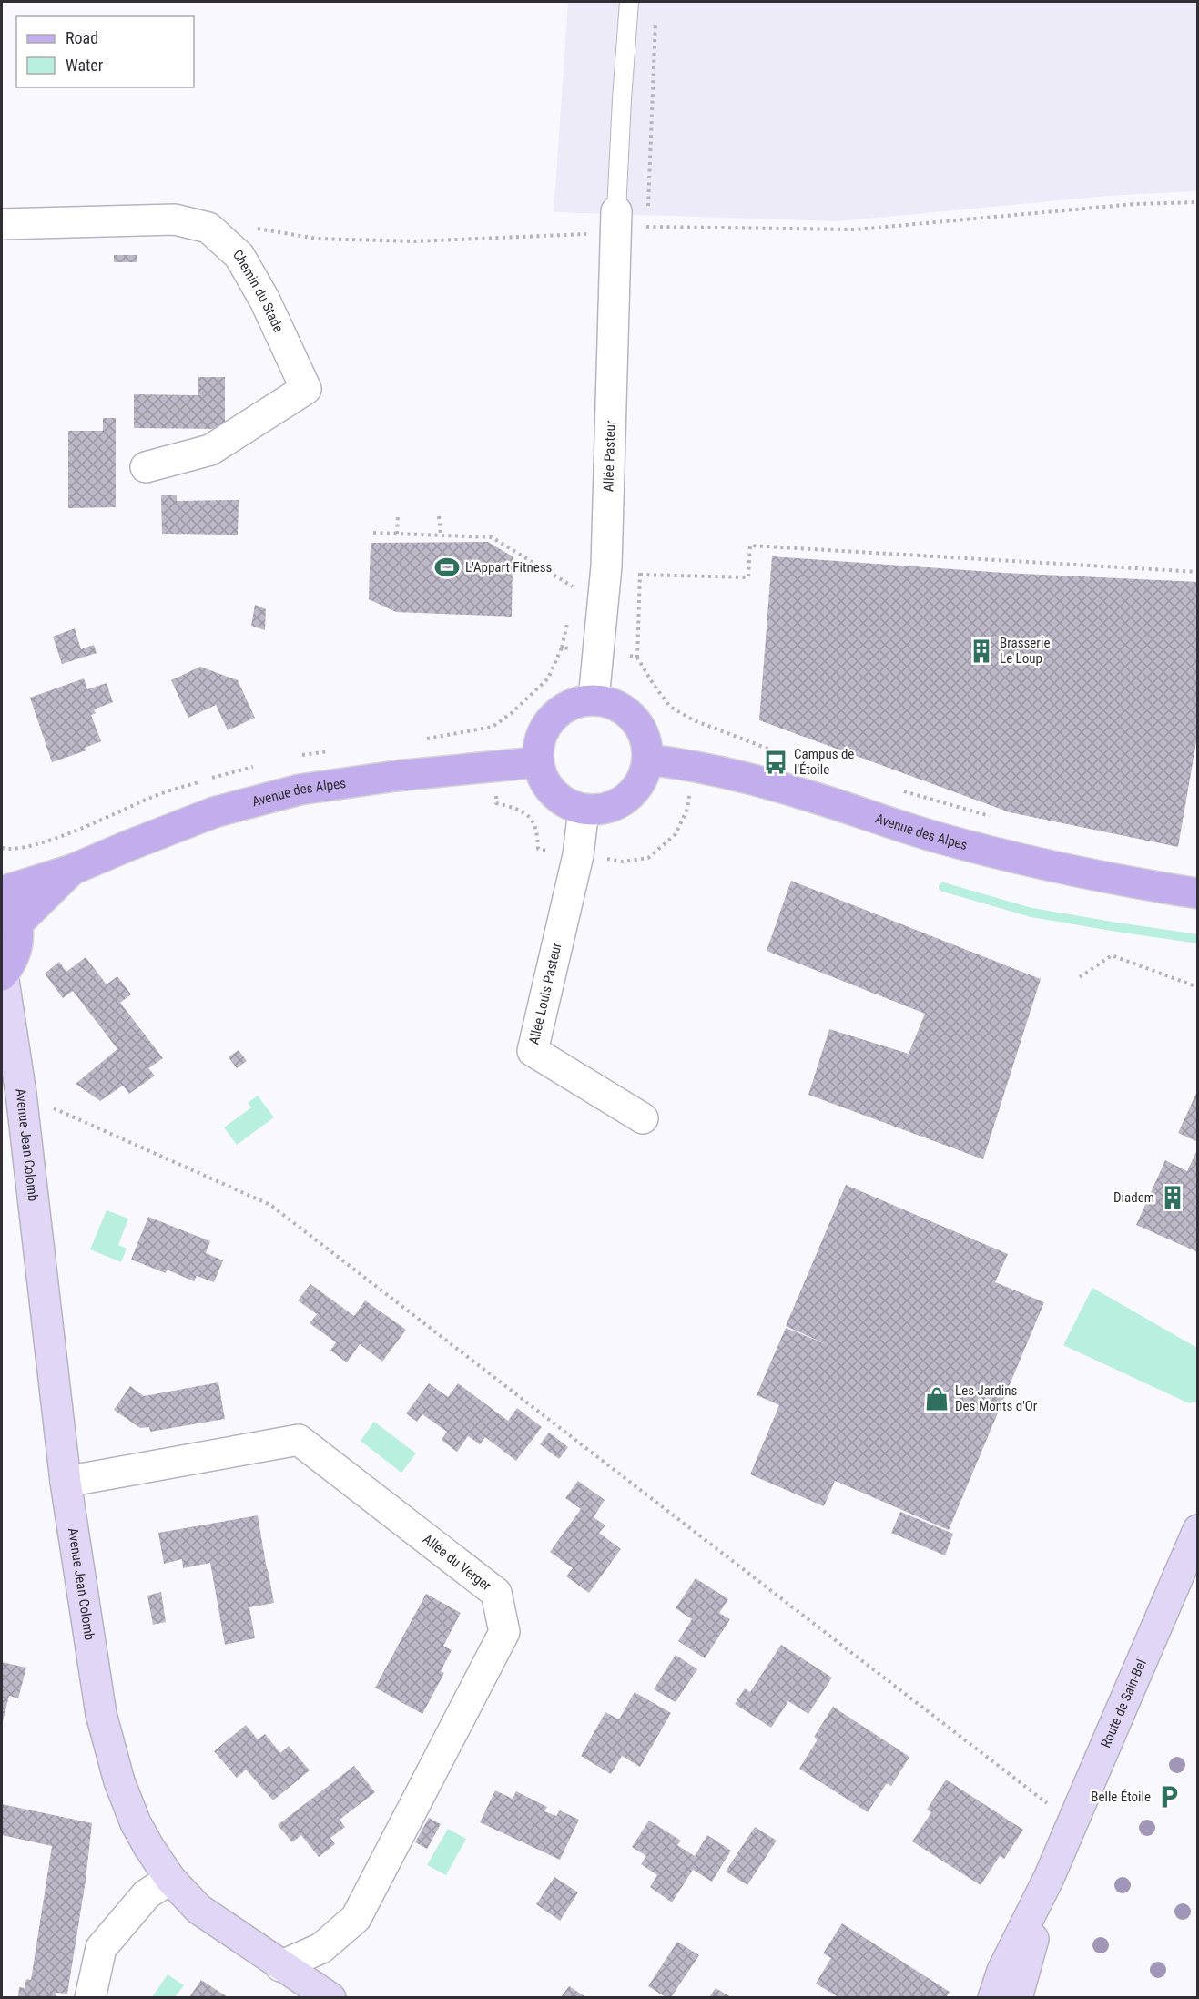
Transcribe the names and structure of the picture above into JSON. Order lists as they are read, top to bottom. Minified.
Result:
{"streets":{"main road":["Avenue des Alpes"],"street":["Chemin du Stade","Allée Pasteur","Allée Louis Pasteur","Avenue Jean Colomb","Allée du Verger","Route de Sain-Bel"]},"crossings":[["Allée Pasteur","Avenue des Alpes"],["Allée Pasteur","Allée Louis Pasteur"],["Avenue des Alpes","Allée Louis Pasteur"],["Avenue Jean Colomb","Allée du Verger"]],"places":{"sports":["L'Appart Fitness"],"building":["Brasserie Le Loup","Diadem"],"bus stop":["Campus de l'Étoile"],"shop":["Les Jardins Des Monts d'Or"],"parking":["Belle Étoile"]},"legend":["Road","Water"]}
